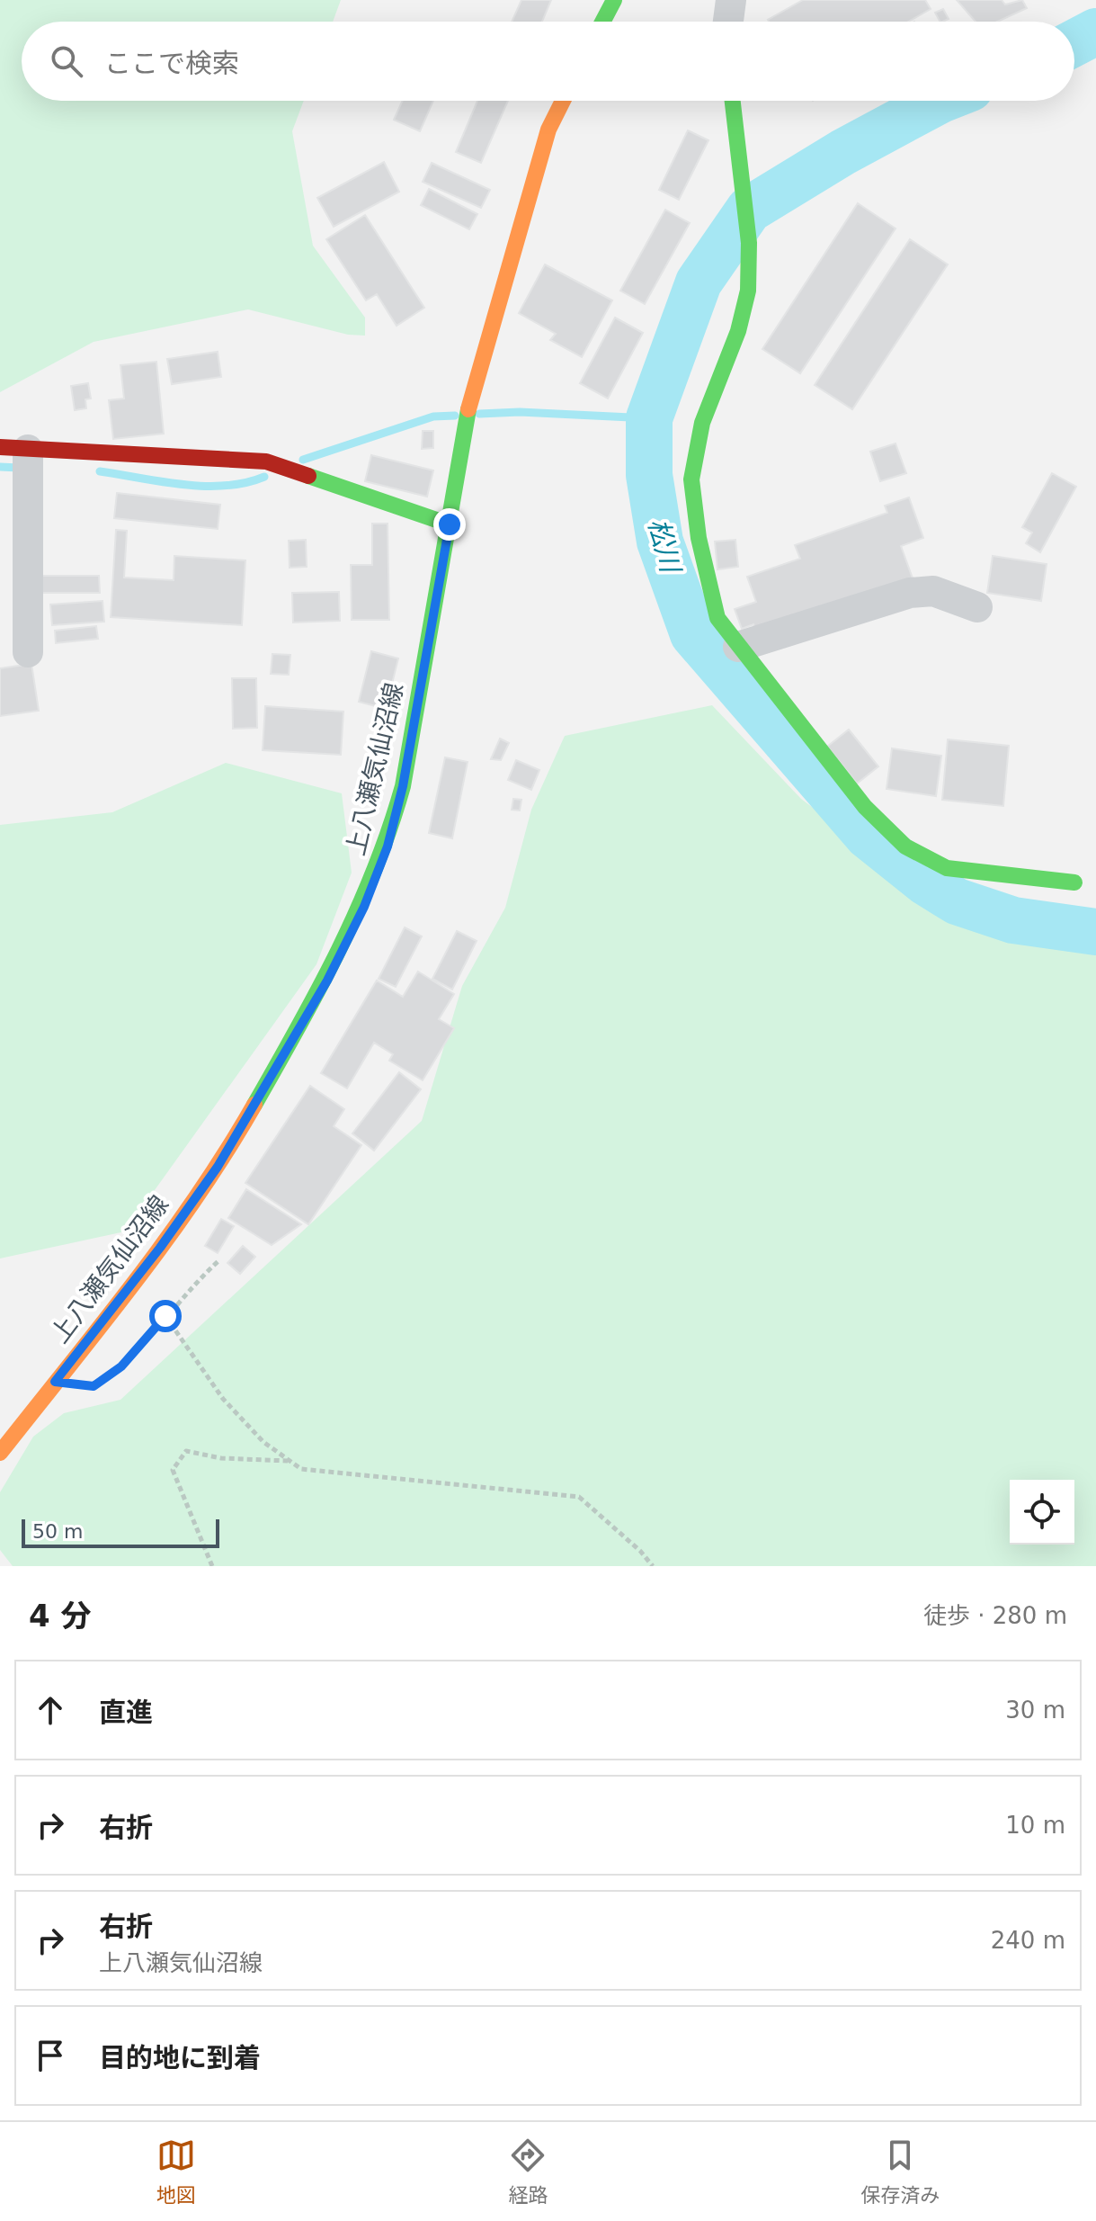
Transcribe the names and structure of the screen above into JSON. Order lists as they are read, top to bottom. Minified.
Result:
{"streets":{"main road":["上八瀬気仙沼線"]},"water":["松川"],"scale_bar":"50 m","page":{"search":"ここで検索","scale":"50 m","heading":["4 分","徒歩 · 280 m"],"list":[["直進","30 m"],["右折","10 m"],["右折","上八瀬気仙沼線","240 m"],"目的地に到着"],"nav":["地図","経路","保存済み"]}}
